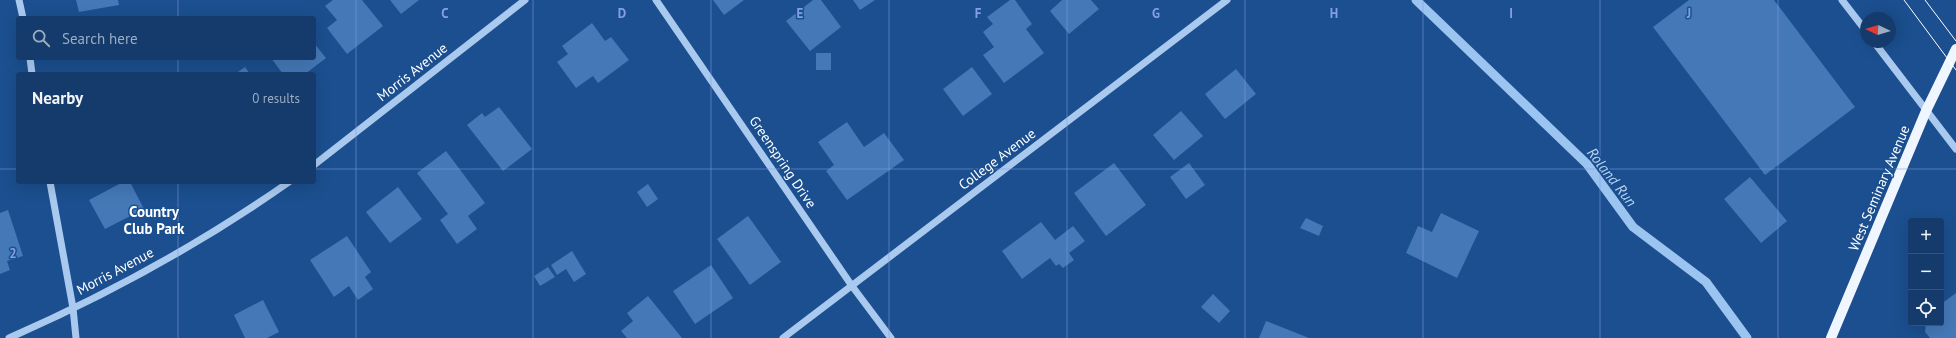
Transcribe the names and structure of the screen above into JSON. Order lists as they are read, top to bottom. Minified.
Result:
{"streets":{"main road":["West Seminary Avenue"],"street":["Morris Avenue","College Avenue","Greenspring Drive"]},"crossings":[["College Avenue","Greenspring Drive"]],"districts":["Country Club Park"],"water":["Roland Run"],"north":"left","page":{"search":"Search here","heading":["Nearby","0 results"],"map_buttons":["+","−"]},"grid":{"columns":["C","D","E","F","G","H","I","J"],"rows":["2"]}}
